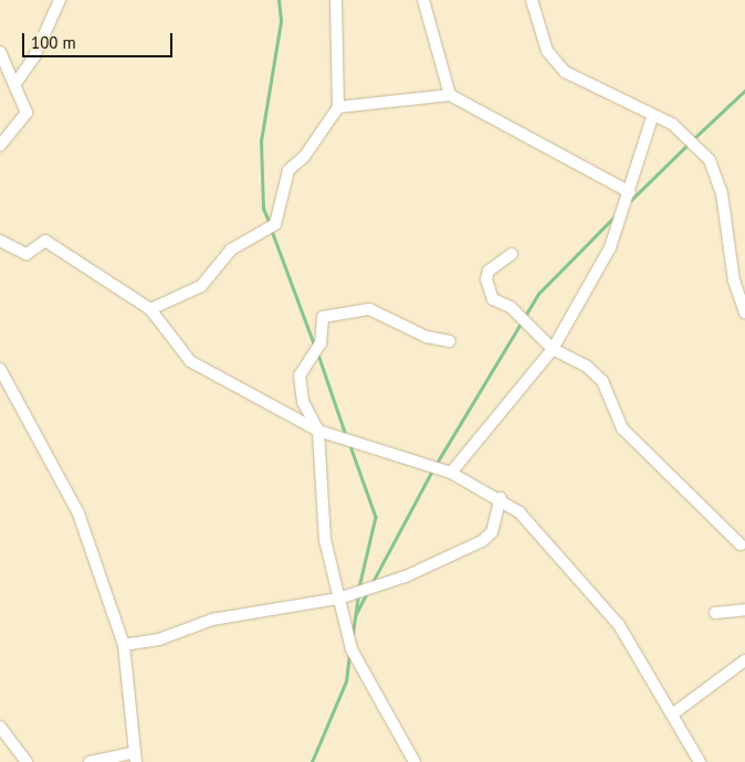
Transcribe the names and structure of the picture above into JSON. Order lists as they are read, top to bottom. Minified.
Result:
{"scale_bar":"100 m"}
